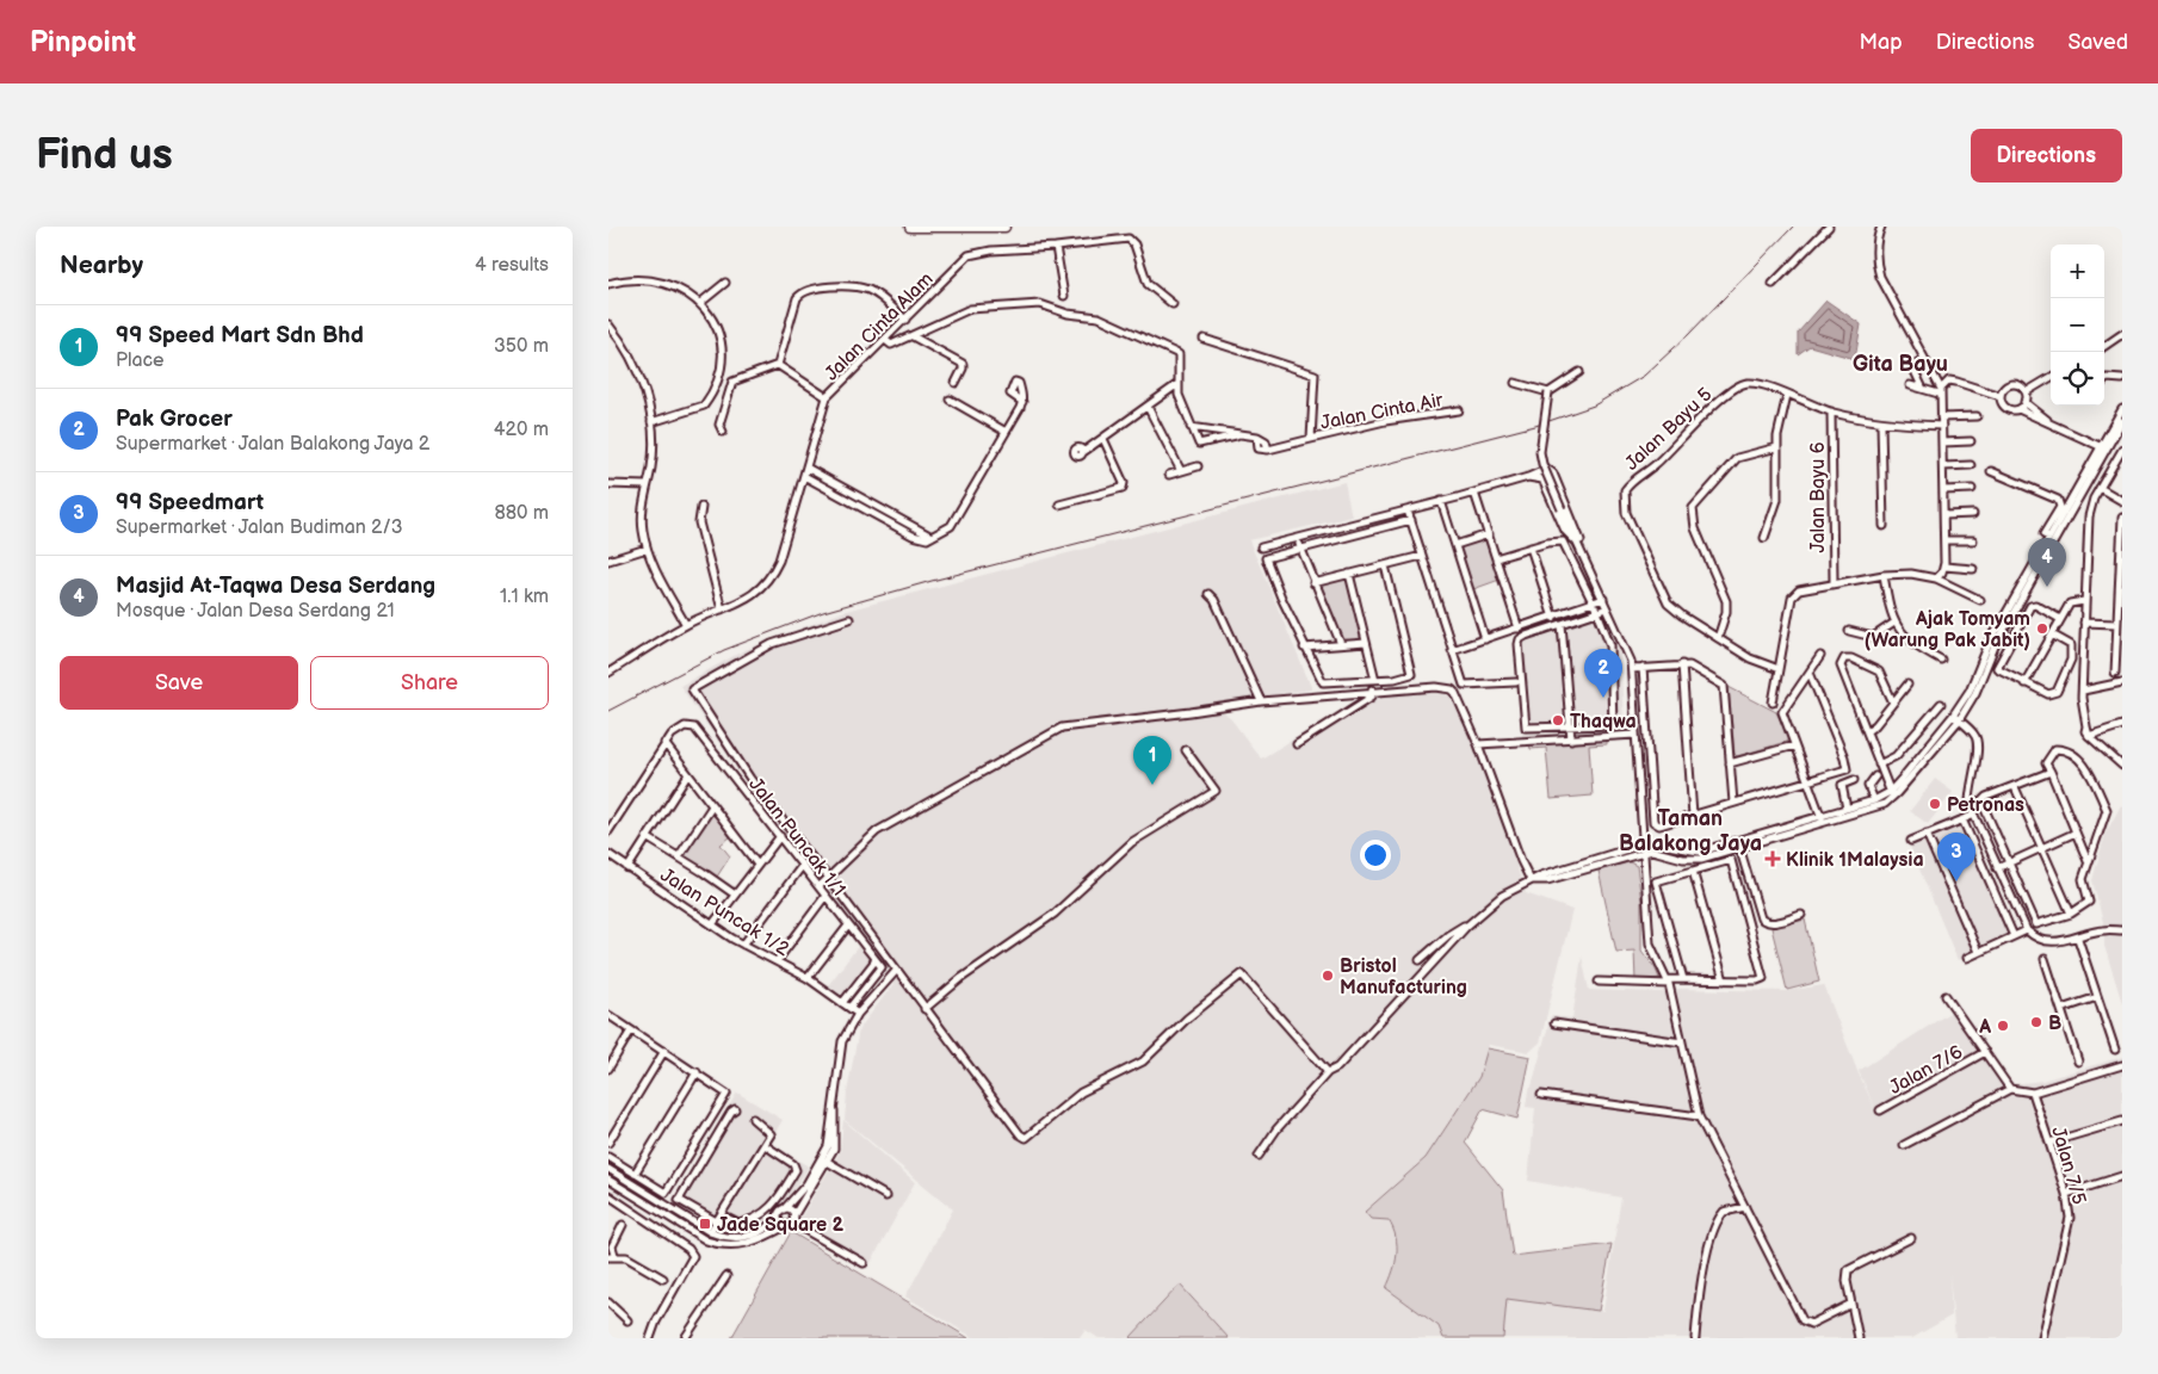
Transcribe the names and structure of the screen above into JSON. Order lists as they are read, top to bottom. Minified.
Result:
{"streets":{"street":["Jalan Cinta Alam","Jalan Cinta Air","Jalan Bayu 5","Jalan Bayu 6","Jalan Puncak 1/1","Jalan Puncak 1/2","Jalan 7/6","Jalan 7/5"]},"crossings":[["Jalan Bayu 5","Jalan Bayu 6"],["Jalan Puncak 1/1","Jalan Puncak 1/2"]],"districts":["Gita Bayu","Taman Balakong Jaya"],"places":{"other":["Ajak Tomyam (Warung Pak Jabit)","Thaqwa","Petronas","Bristol Manufacturing","B","A"],"health":["Klinik 1Malaysia"],"transit":["Jade Square 2"]},"page":{"header":"Pinpoint","nav":["Map","Directions","Saved"],"buttons":["Directions",["Save","Share"]],"title":"Find us","heading":["Nearby","4 results"],"map_buttons":["+","−"],"list":[{"mark":"1","name":"99 Speed Mart Sdn Bhd","note":"Place","value":"350 m"},{"mark":"2","name":"Pak Grocer","note":"Supermarket · Jalan Balakong Jaya 2","value":"420 m"},{"mark":"3","name":"99 Speedmart","note":"Supermarket · Jalan Budiman 2/3","value":"880 m"},{"mark":"4","name":"Masjid At-Taqwa Desa Serdang","note":"Mosque · Jalan Desa Serdang 21","value":"1.1 km"}],"pins":["4","2","1","3"]}}
